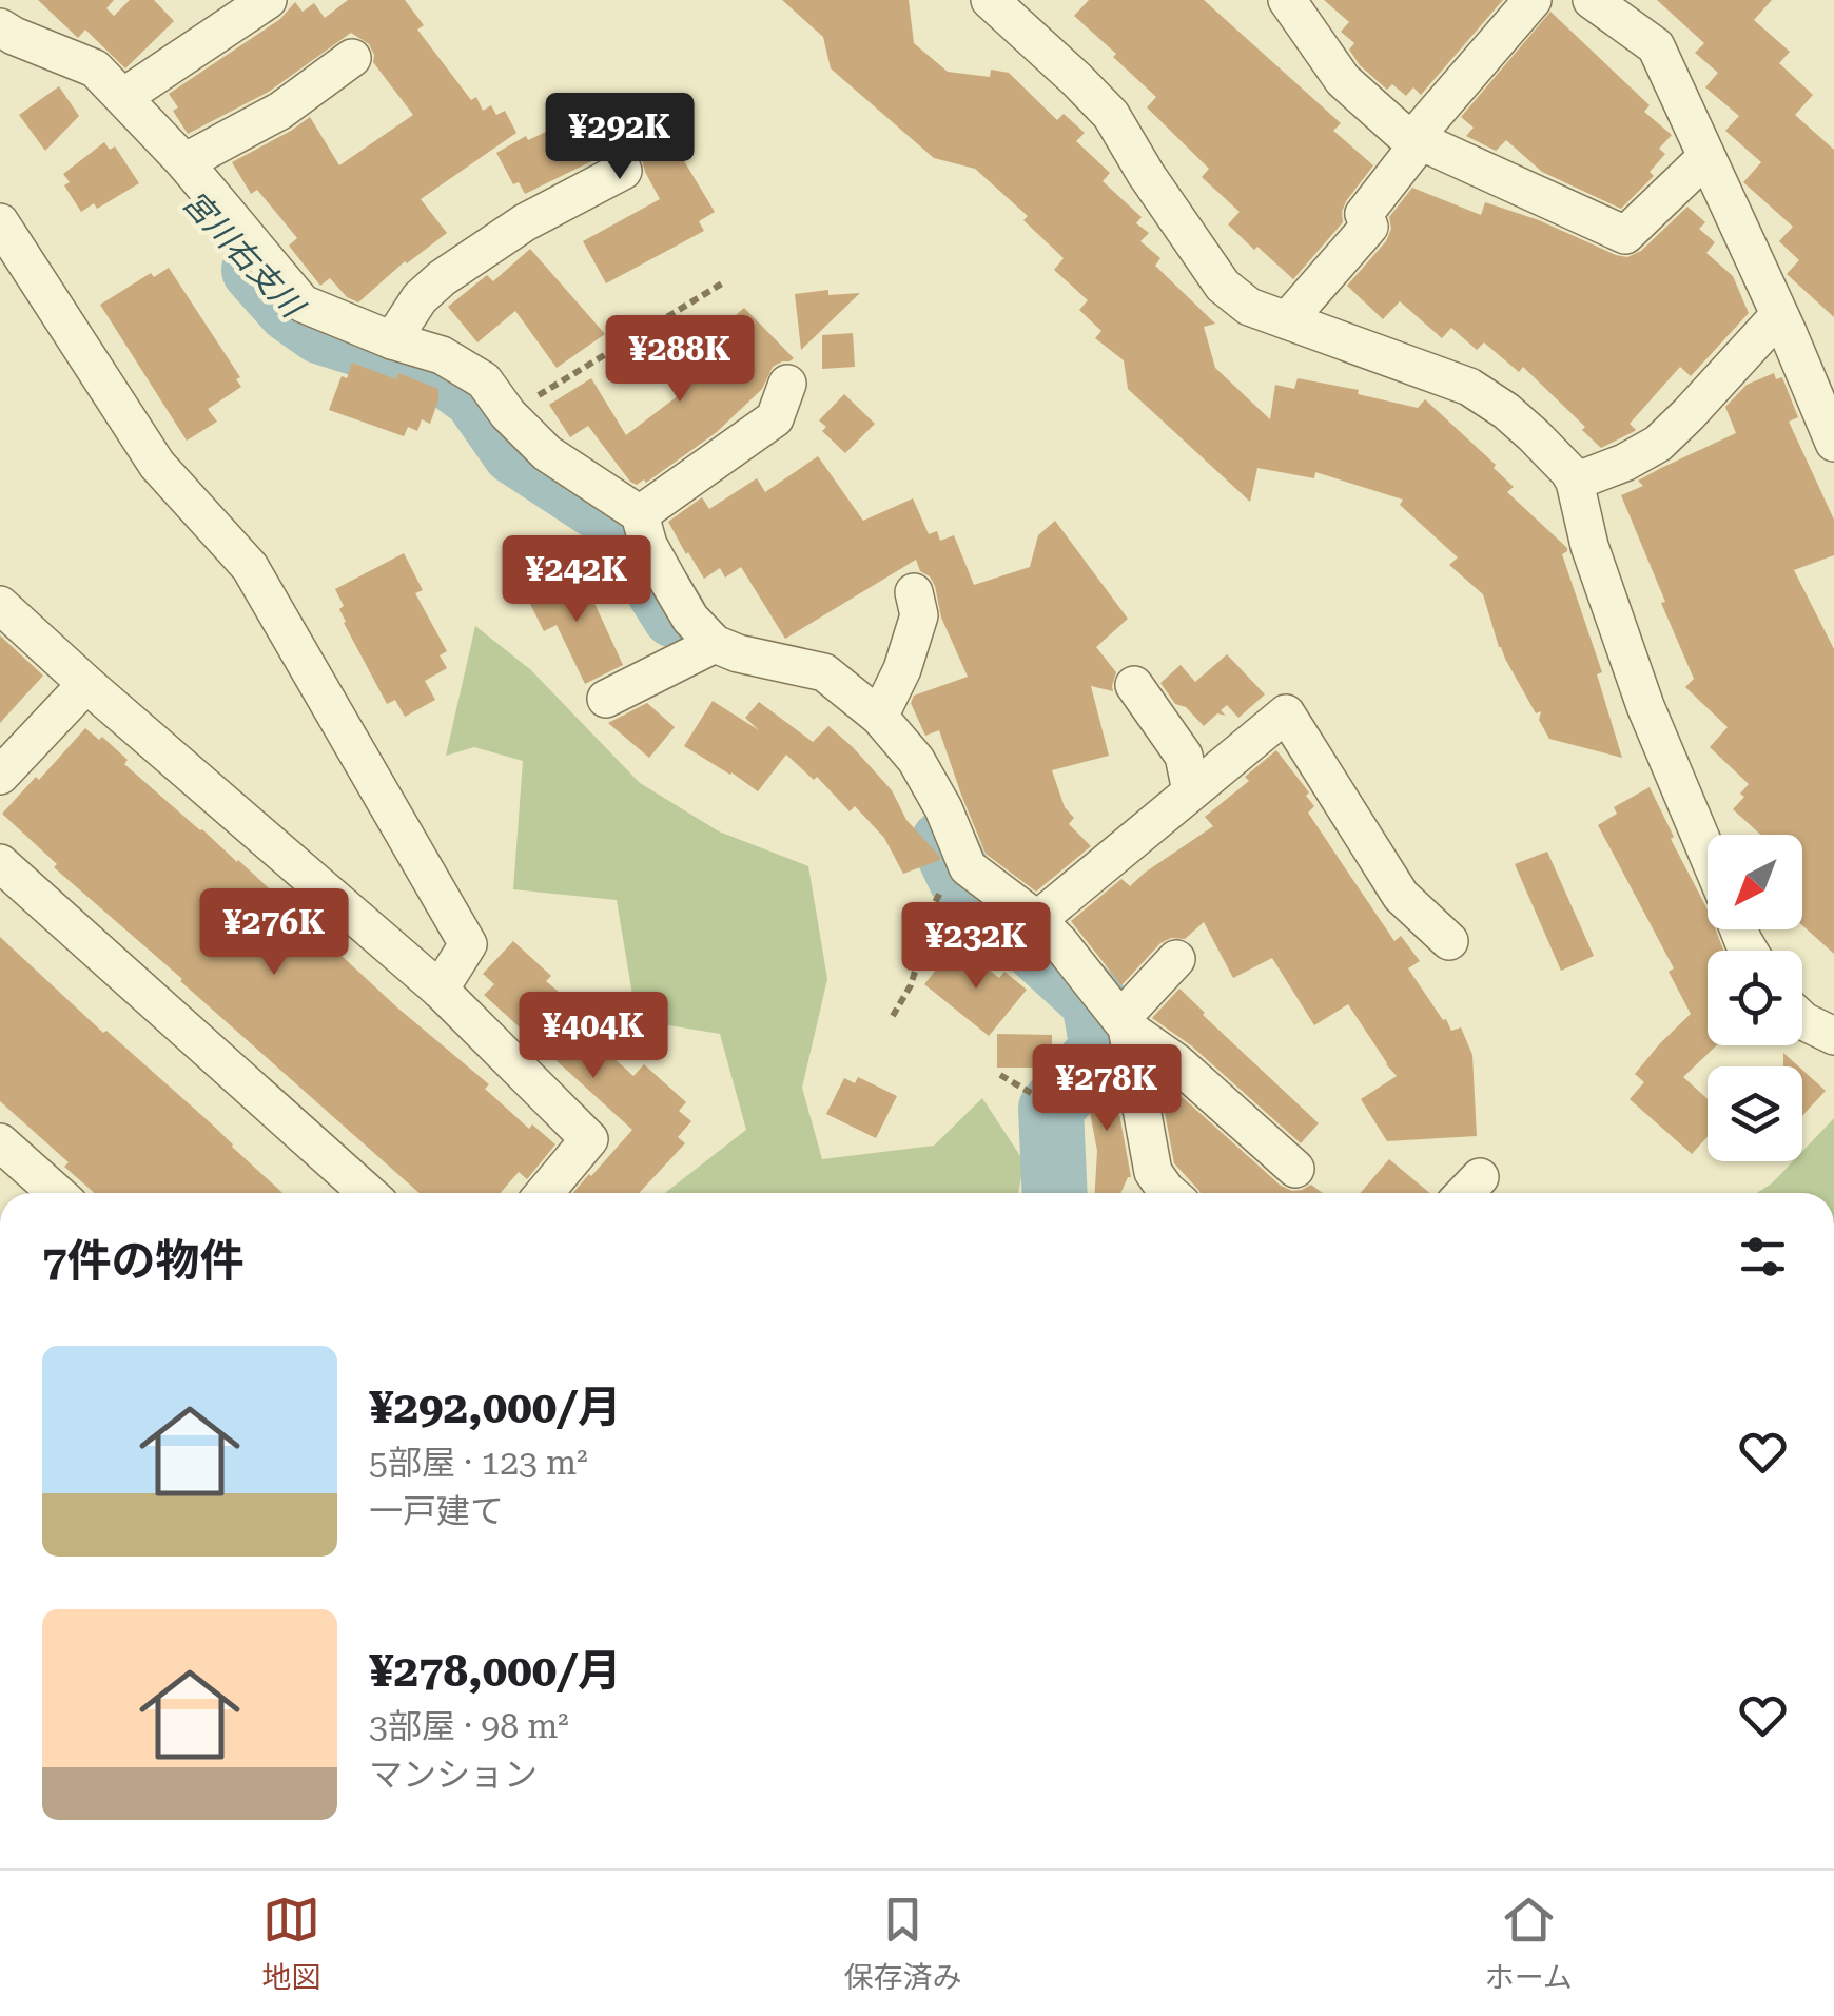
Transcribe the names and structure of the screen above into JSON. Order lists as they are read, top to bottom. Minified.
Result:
{"water":["宮川右支川"],"north":"bottom left","page":{"price":["¥292K","¥288K","¥242K","¥276K","¥232K","¥404K","¥278K"],"heading":"7件の物件","list":[{"name":"¥292,000/月","note":"5部屋 · 123 m² · 一戸建て"},{"name":"¥278,000/月","note":"3部屋 · 98 m² · マンション"}],"tabs":["地図","保存済み","ホーム"]}}
